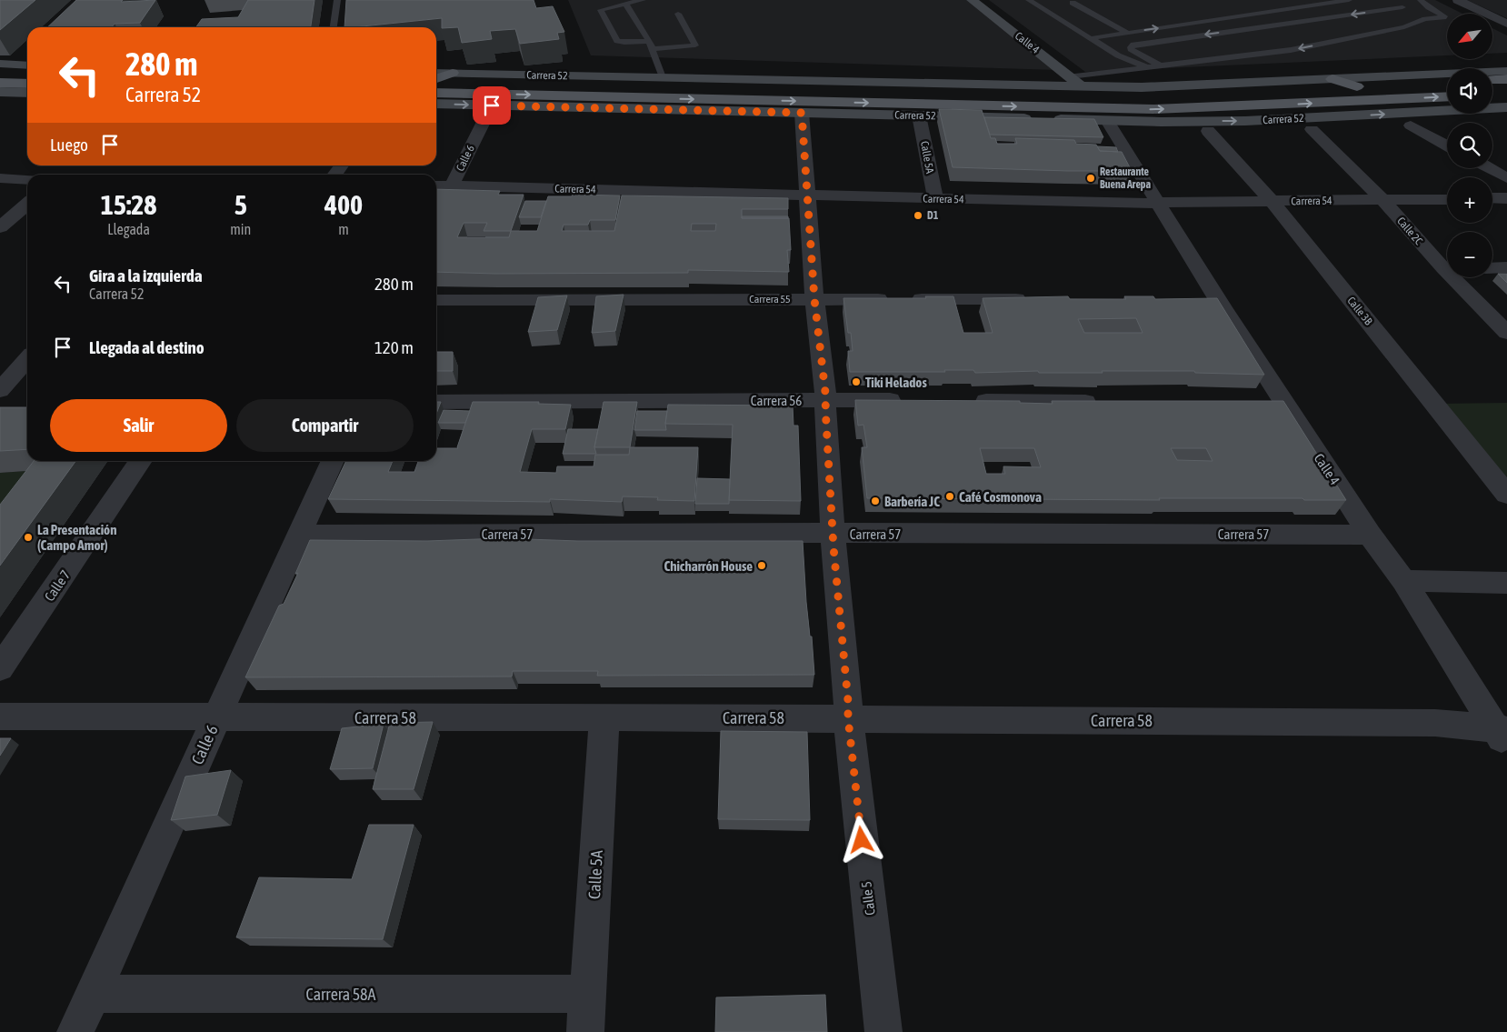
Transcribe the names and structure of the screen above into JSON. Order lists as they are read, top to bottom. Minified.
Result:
{"streets":{"main road":["Carrera 52"],"street":["Calle 4","Calle 5A","Calle 6","Carrera 54","Calle 2C","Carrera 55","Calle 3B","Carrera 56","Carrera 57","Calle 7","Carrera 58","Calle 5","Carrera 58A"]},"crossings":[["Calle 4","Carrera 52"],["Calle 4","Carrera 54"],["Calle 4","Carrera 57"],["Calle 4","Carrera 58"],["Carrera 52","Calle 5A"],["Carrera 52","Calle 6"],["Carrera 52","Calle 5"],["Calle 5A","Carrera 54"],["Calle 5A","Carrera 58"],["Calle 5A","Carrera 58A"],["Calle 6","Carrera 54"],["Calle 6","Carrera 57"],["Calle 6","Carrera 58"],["Calle 6","Carrera 58A"],["Carrera 54","Calle 2C"],["Carrera 54","Calle 3B"],["Carrera 54","Calle 5"],["Carrera 55","Calle 5"],["Carrera 56","Calle 5"],["Carrera 57","Calle 5"],["Carrera 58","Calle 5"]],"places":["Restaurante Buena Arepa","D1","Tiki Helados","Café Cosmonova","Barbería JC","La Presentación (Campo Amor)","Chicharrón House"],"north":"bottom left","page":{"map_buttons":["+","−"],"turn":["280 m","Carrera 52"],"then":"Luego","eta":["15:28","Llegada","5","min","400","m"],"list":[{"name":"Gira a la izquierda","note":"Carrera 52","value":"280 m"},{"name":"Llegada al destino","value":"120 m"}],"buttons":["Salir","Compartir"]}}
